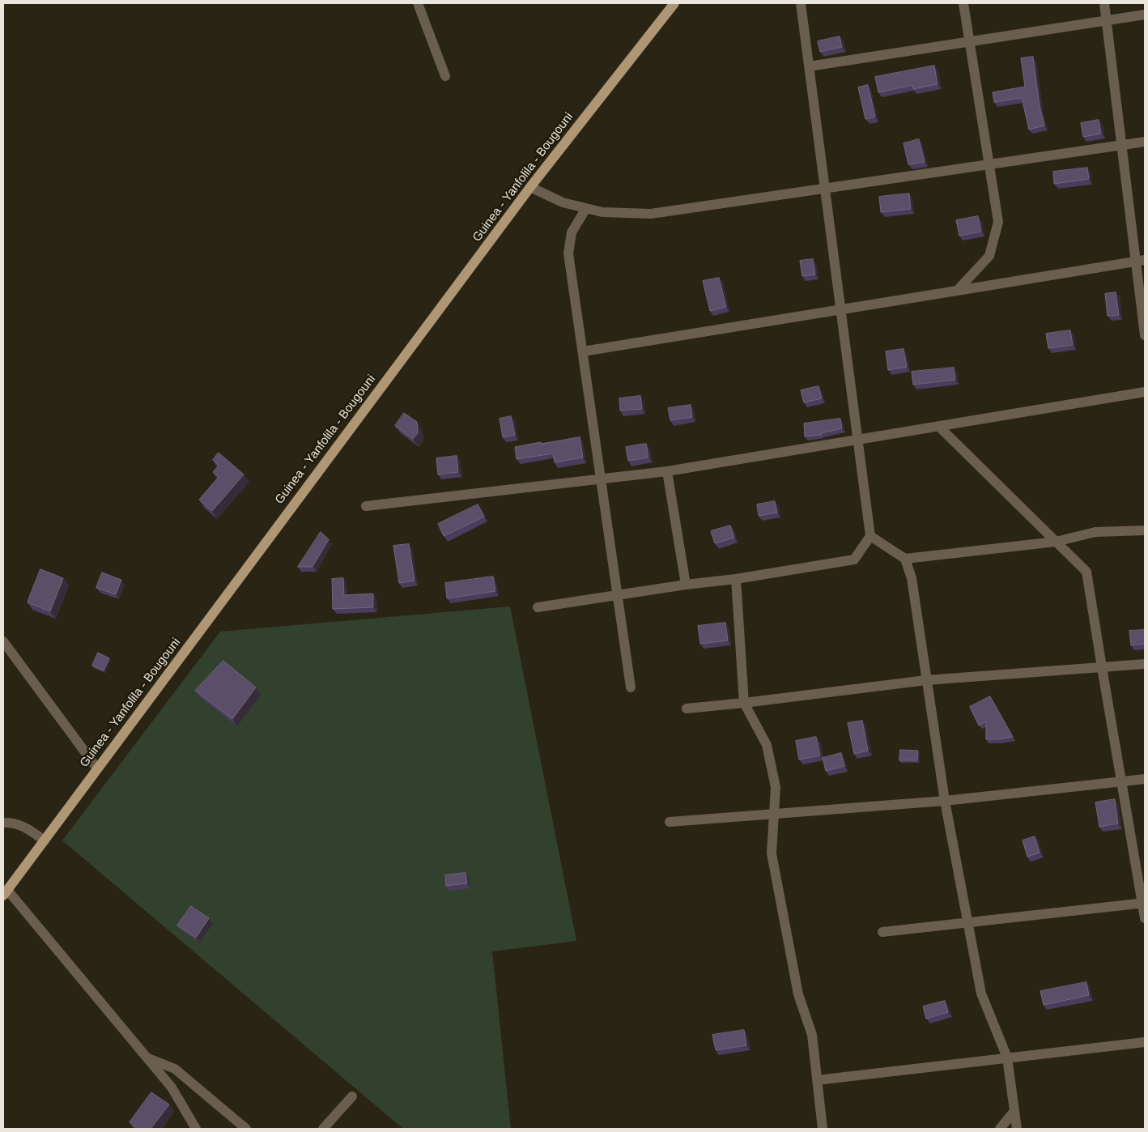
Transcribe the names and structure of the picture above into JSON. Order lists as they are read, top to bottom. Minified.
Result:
{"streets":{"main road":["Guinea - Yanfolila - Bougouni"]}}
